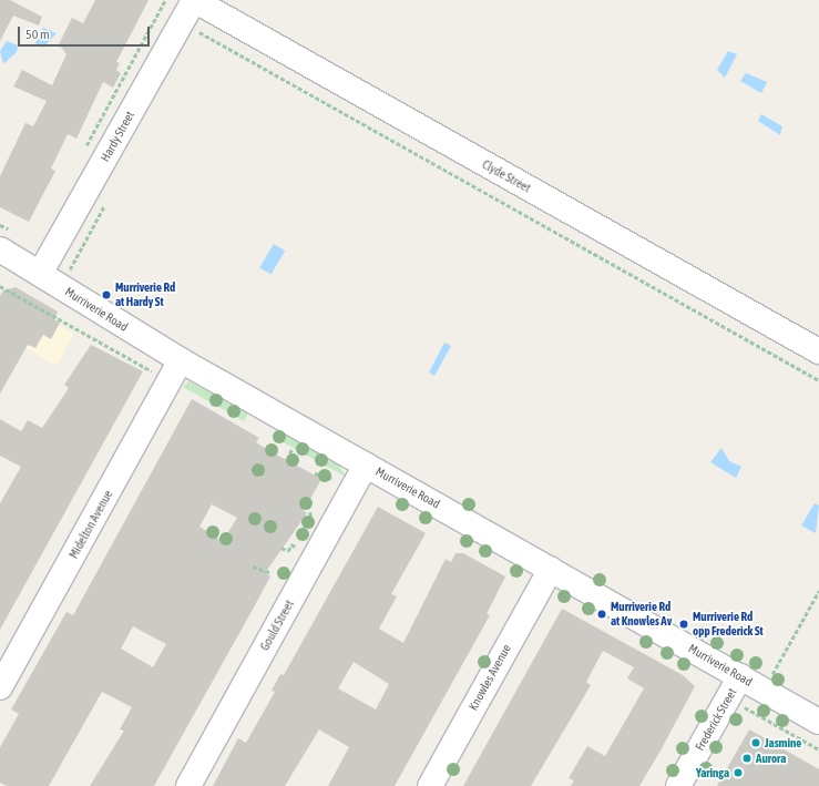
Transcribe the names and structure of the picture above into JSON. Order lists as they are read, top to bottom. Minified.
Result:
{"streets":{"street":["Hardy Street","Clyde Street","Murriverie Road","Midelton Avenue","Gould Street","Knowles Avenue","Frederick Street"]},"crossings":[["Hardy Street","Clyde Street"],["Hardy Street","Murriverie Road"],["Murriverie Road","Midelton Avenue"],["Murriverie Road","Gould Street"],["Murriverie Road","Knowles Avenue"],["Murriverie Road","Frederick Street"]],"places":["Murriverie Rd at Hardy St","Murriverie Rd at Knowles Av","Murriverie Rd opp Frederick St","Jasmine","Aurora","Yaringa"],"scale_bar":"50 m"}
